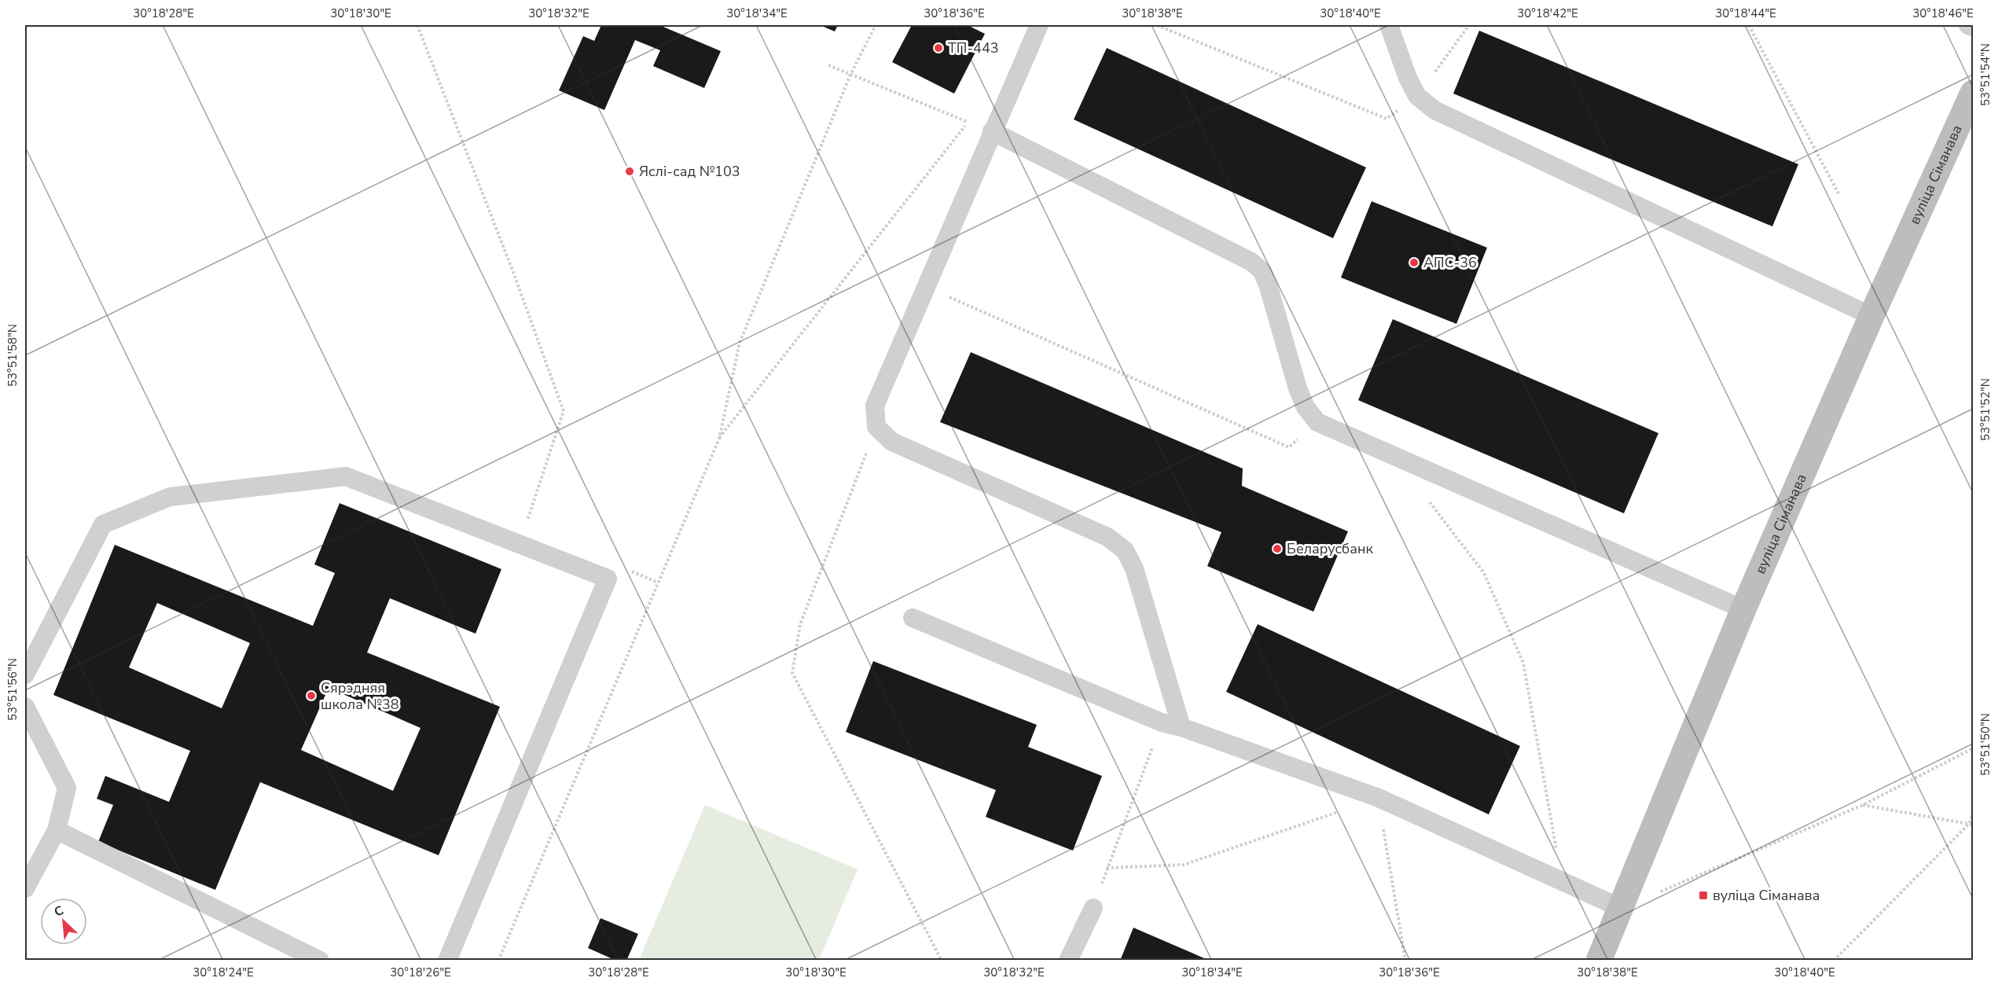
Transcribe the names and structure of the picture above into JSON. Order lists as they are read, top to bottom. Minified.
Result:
{"streets":{"main road":["вуліца Сіманава"]},"places":{"other":["ТП-443","Яслі-сад №103","АПС-36","Беларусбанк","Сярэдняя школа №38"],"transit":["вуліца Сіманава"]},"north":"top left","coordinates":["30°18'28\"E","30°18'30\"E","30°18'32\"E","30°18'34\"E","30°18'36\"E","30°18'38\"E","30°18'40\"E","30°18'42\"E","30°18'44\"E","30°18'46\"E","53°51'54\"N","53°51'58\"N","53°51'52\"N","53°51'56\"N","53°51'50\"N","30°18'24\"E","30°18'26\"E"]}
